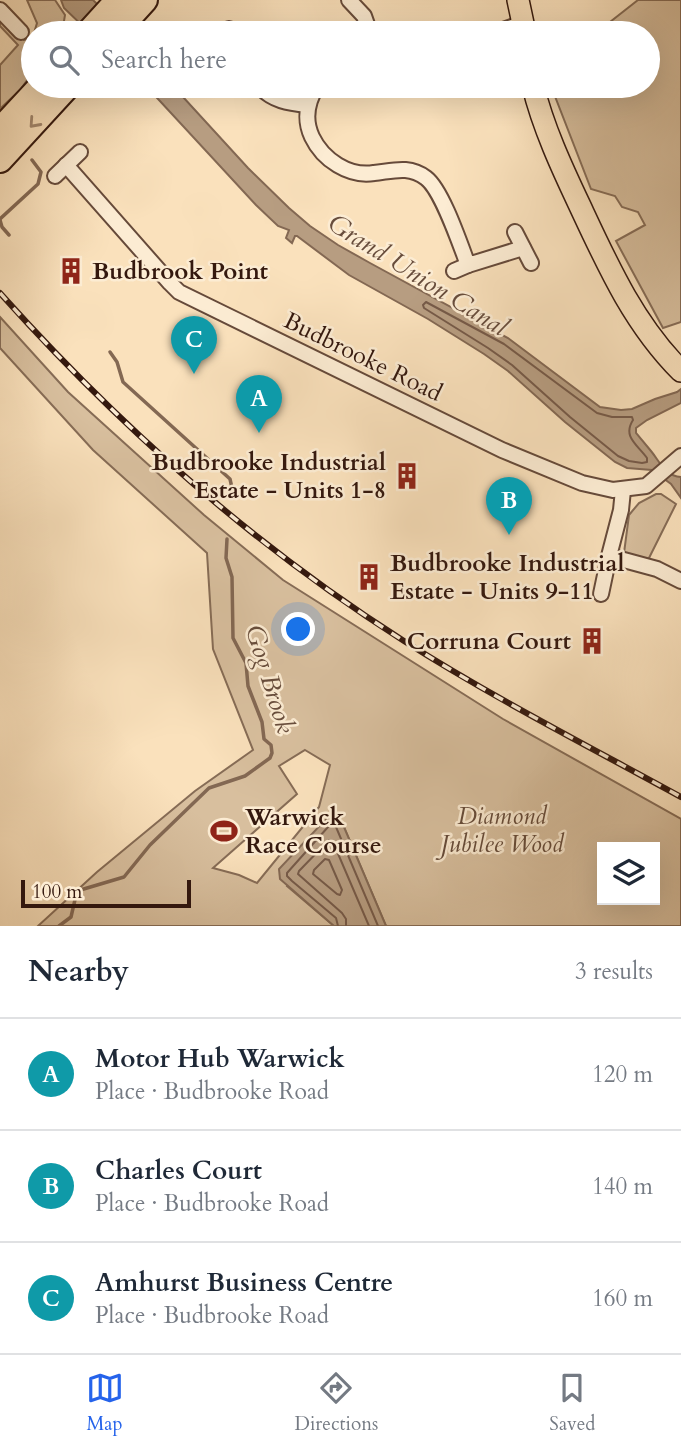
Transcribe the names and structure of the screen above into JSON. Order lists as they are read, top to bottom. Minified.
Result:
{"streets":{"street":["Budbrooke Road"]},"water":["Grand Union Canal","Gog Brook"],"parks":["Diamond Jubilee Wood"],"places":{"building":["Budbrook Point","Budbrooke Industrial Estate - Units 1-8","Budbrooke Industrial Estate - Units 9-11","Corruna Court"],"sports":["Warwick Race Course"]},"scale_bar":"100 m","page":{"search":"Search here","pins":["C","A","B"],"scale":"100 m","heading":["Nearby","3 results"],"list":[{"mark":"A","name":"Motor Hub Warwick","note":"Place · Budbrooke Road","value":"120 m"},{"mark":"B","name":"Charles Court","note":"Place · Budbrooke Road","value":"140 m"},{"mark":"C","name":"Amhurst Business Centre","note":"Place · Budbrooke Road","value":"160 m"}],"nav":["Map","Directions","Saved"]}}
